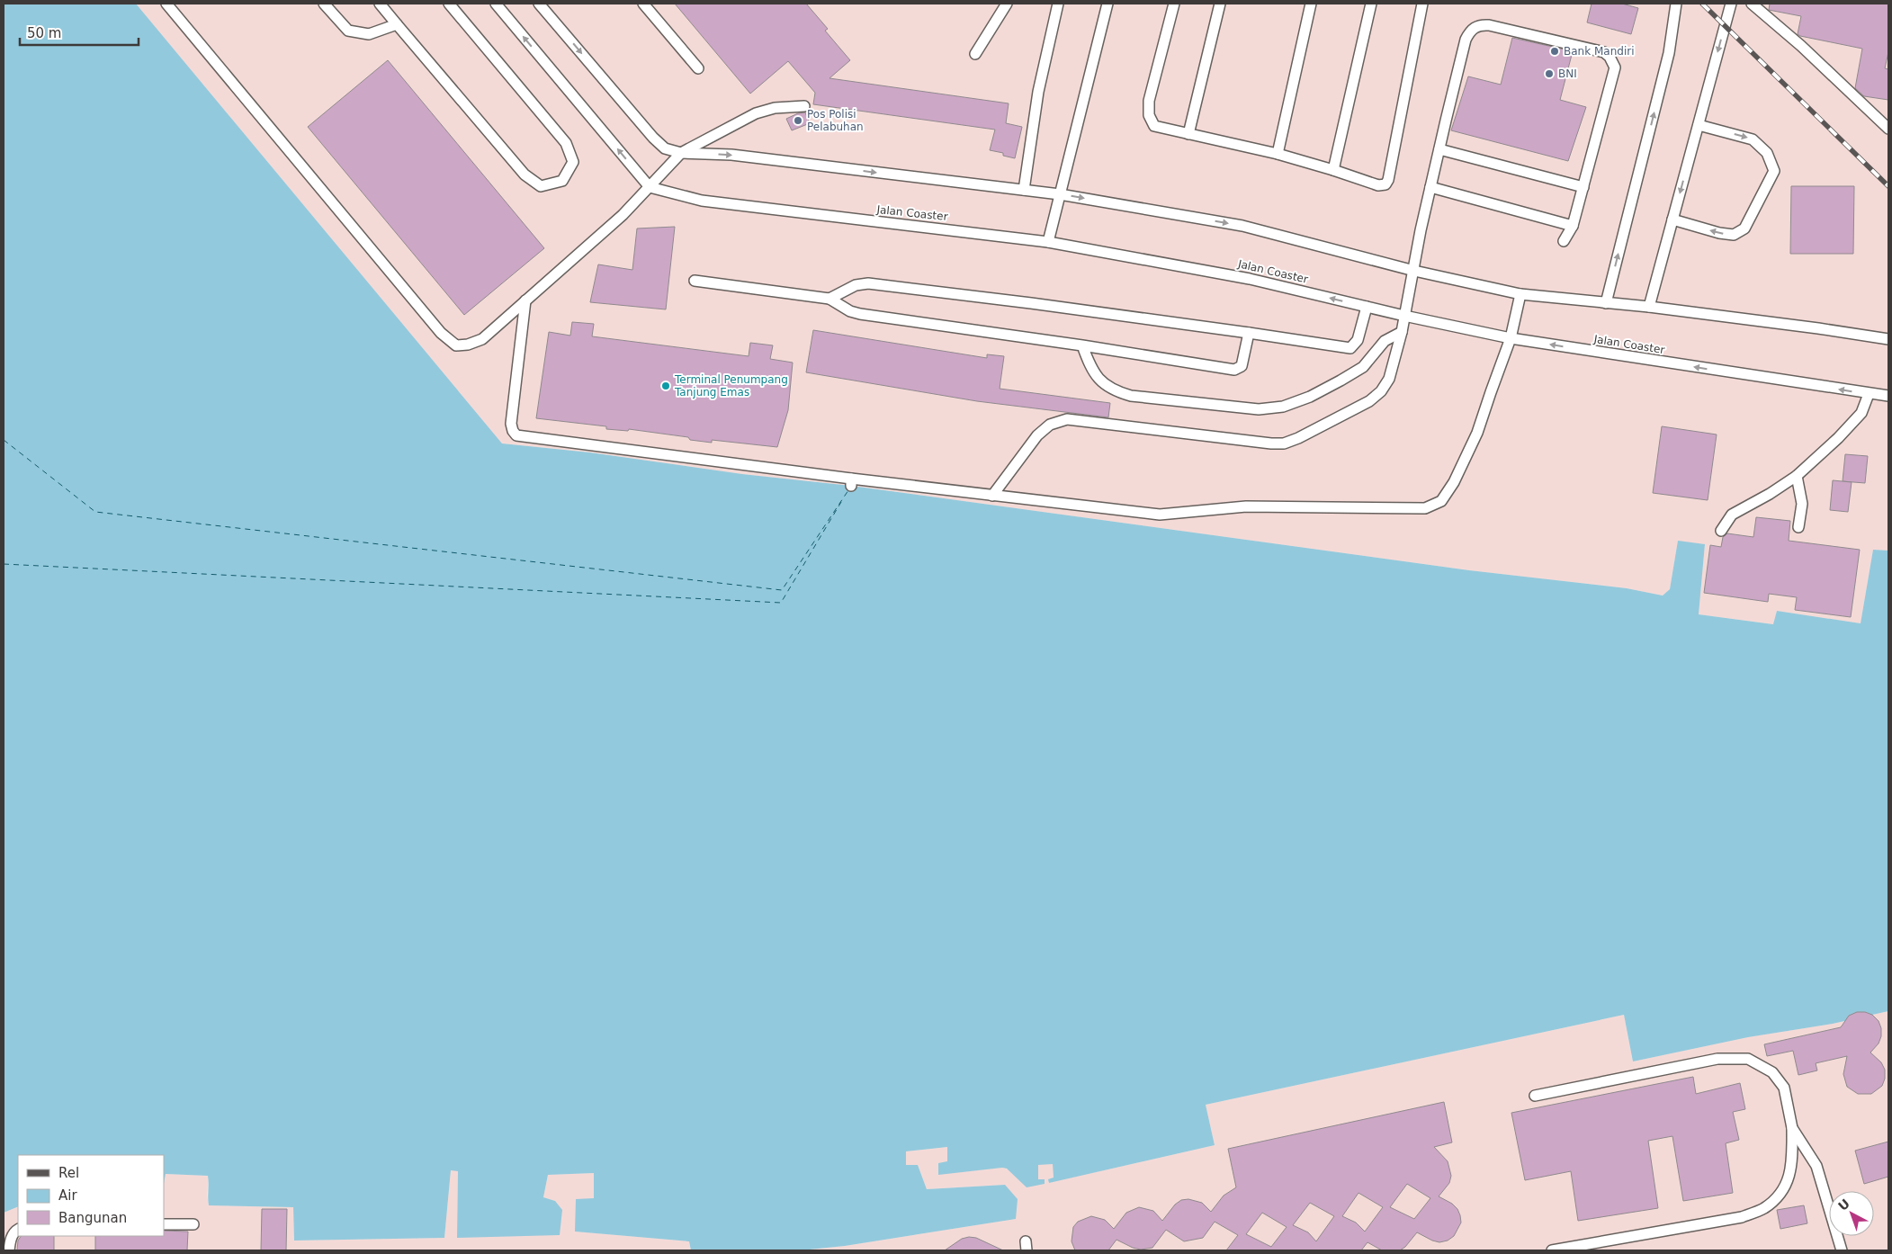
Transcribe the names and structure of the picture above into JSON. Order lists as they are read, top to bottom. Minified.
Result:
{"streets":{"lane":["Jalan Coaster"]},"places":["Bank Mandiri","BNI","Pos Polisi Pelabuhan","Terminal Penumpang Tanjung Emas"],"legend":["Rel","Air","Bangunan"],"scale_bar":"50 m","north":"top left"}
